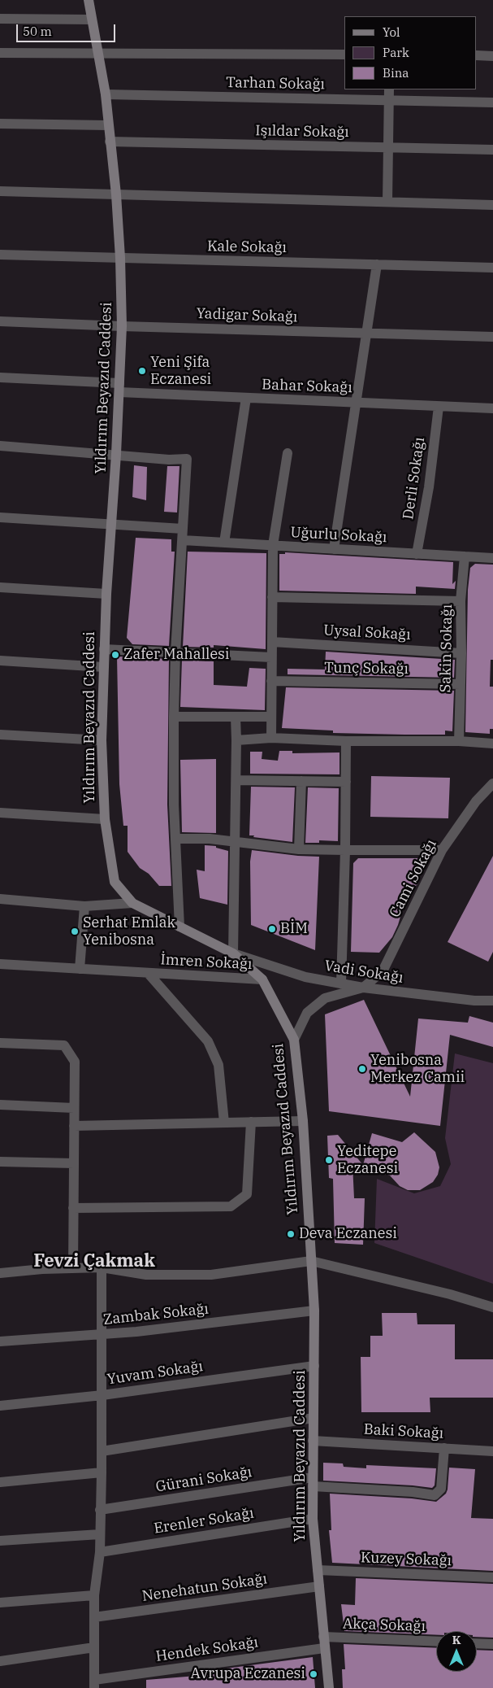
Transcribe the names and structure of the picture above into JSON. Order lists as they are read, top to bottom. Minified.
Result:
{"streets":{"main road":["Yıldırım Beyazıd Caddesi"],"street":["Tarhan Sokağı","Işıldar Sokağı","Kale Sokağı","Yadigar Sokağı","Bahar Sokağı","Derli Sokağı","Uğurlu Sokağı","Uysal Sokağı","Sakin Sokağı","Tunç Sokağı","Cami Sokağı","İmren Sokağı","Vadi Sokağı","Zambak Sokağı","Yuvam Sokağı","Baki Sokağı","Gürani Sokağı","Erenler Sokağı","Kuzey Sokağı","Nenehatun Sokağı","Akça Sokağı","Hendek Sokağı"]},"crossings":[["Tarhan Sokağı","Yıldırım Beyazıd Caddesi"],["Işıldar Sokağı","Yıldırım Beyazıd Caddesi"],["Kale Sokağı","Yıldırım Beyazıd Caddesi"],["Yadigar Sokağı","Yıldırım Beyazıd Caddesi"],["Bahar Sokağı","Yıldırım Beyazıd Caddesi"],["Bahar Sokağı","Derli Sokağı"],["Yıldırım Beyazıd Caddesi","İmren Sokağı"],["Yıldırım Beyazıd Caddesi","Vadi Sokağı"],["Yıldırım Beyazıd Caddesi","Zambak Sokağı"],["Yıldırım Beyazıd Caddesi","Yuvam Sokağı"],["Yıldırım Beyazıd Caddesi","Baki Sokağı"],["Yıldırım Beyazıd Caddesi","Gürani Sokağı"],["Yıldırım Beyazıd Caddesi","Erenler Sokağı"],["Yıldırım Beyazıd Caddesi","Kuzey Sokağı"],["Yıldırım Beyazıd Caddesi","Nenehatun Sokağı"],["Yıldırım Beyazıd Caddesi","Akça Sokağı"],["Yıldırım Beyazıd Caddesi","Hendek Sokağı"],["Derli Sokağı","Uğurlu Sokağı"],["Uğurlu Sokağı","Sakin Sokağı"],["Uysal Sokağı","Sakin Sokağı"],["Sakin Sokağı","Tunç Sokağı"],["Cami Sokağı","Vadi Sokağı"],["Baki Sokağı","Gürani Sokağı"]],"districts":["Fevzi Çakmak"],"places":["Yeni Şifa Eczanesi","Zafer Mahallesi","BİM","Serhat Emlak Yenibosna","Yenibosna Merkez Camii","Yeditepe Eczanesi","Deva Eczanesi","Avrupa Eczanesi"],"legend":["Yol","Park","Bina"],"scale_bar":"50 m","north":"top"}
